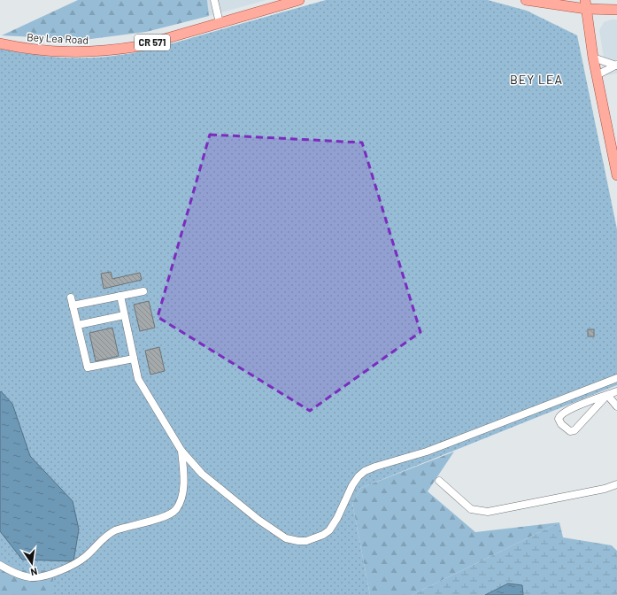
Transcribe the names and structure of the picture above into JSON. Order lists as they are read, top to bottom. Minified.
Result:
{"streets":{"main road":["Bey Lea Road","CR 571"]},"districts":["BEY LEA"],"north":"bottom"}
